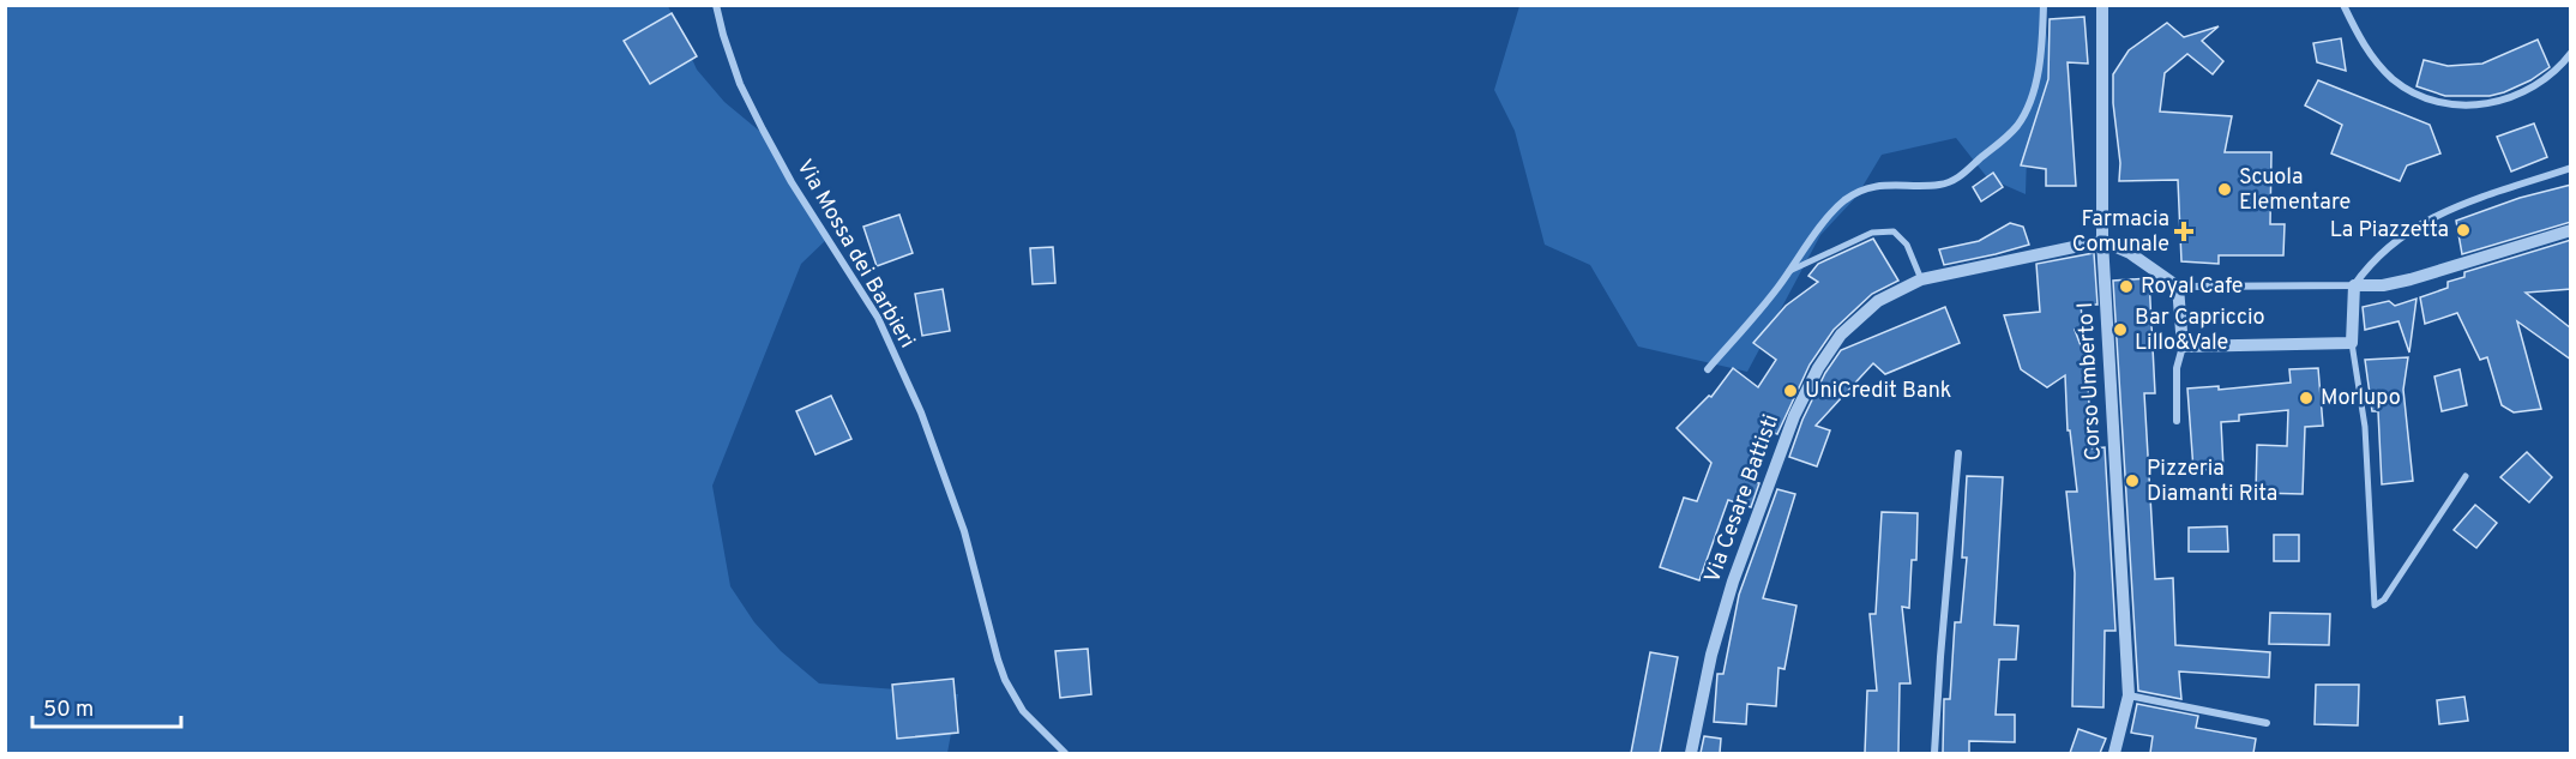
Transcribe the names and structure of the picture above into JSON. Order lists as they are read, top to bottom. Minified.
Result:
{"streets":{"street":["Via Mossa dei Barbieri","Corso Umberto I","Via Cesare Battisti"]},"crossings":[["Corso Umberto I","Via Cesare Battisti"]],"places":{"other":["Scuola Elementare","La Piazzetta","Royal Cafe","Bar Capriccio Lillo&Vale","UniCredit Bank","Morlupo","Pizzeria Diamanti Rita"],"health":["Farmacia Comunale"]},"scale_bar":"50 m"}
